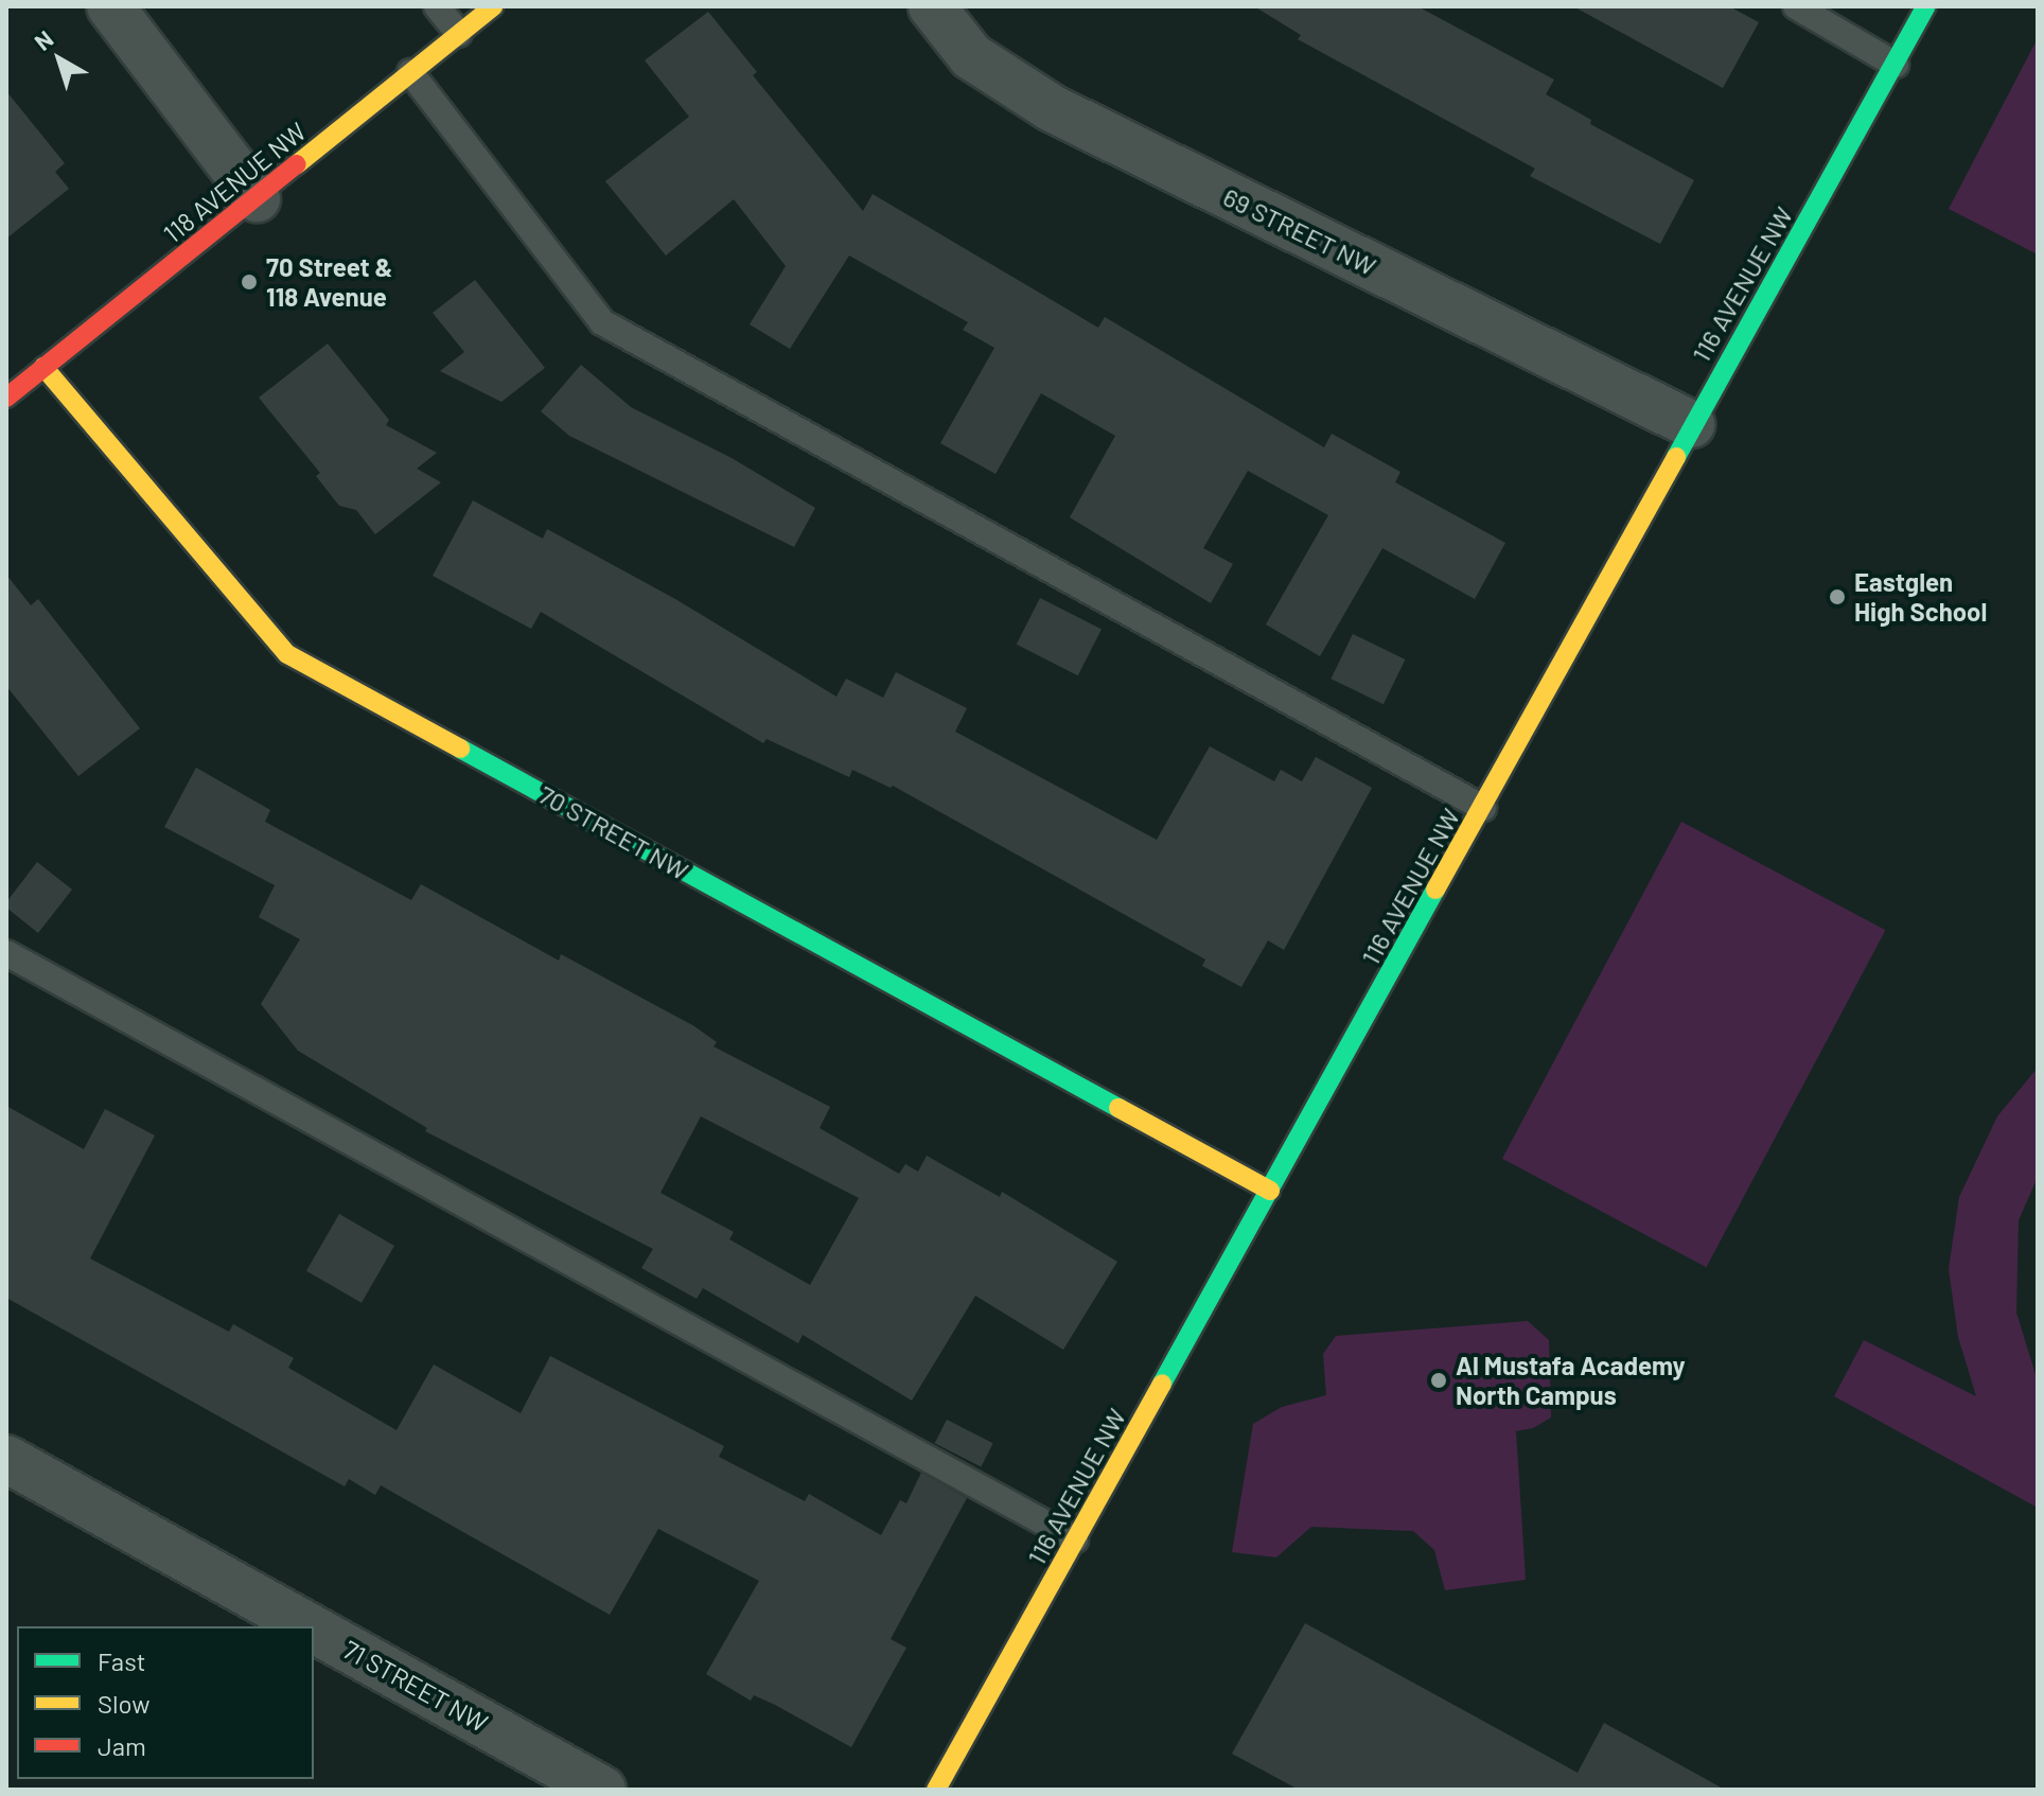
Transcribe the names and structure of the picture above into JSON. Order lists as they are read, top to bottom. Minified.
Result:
{"streets":{"street":["118 AVENUE NW","69 STREET NW","116 AVENUE NW","70 STREET NW","71 STREET NW"]},"crossings":[["118 AVENUE NW","70 STREET NW"],["69 STREET NW","116 AVENUE NW"],["116 AVENUE NW","70 STREET NW"]],"places":["70 Street & 118 Avenue","Eastglen High School","Al Mustafa Academy North Campus"],"legend":["Fast","Slow","Jam"],"north":"top left"}
